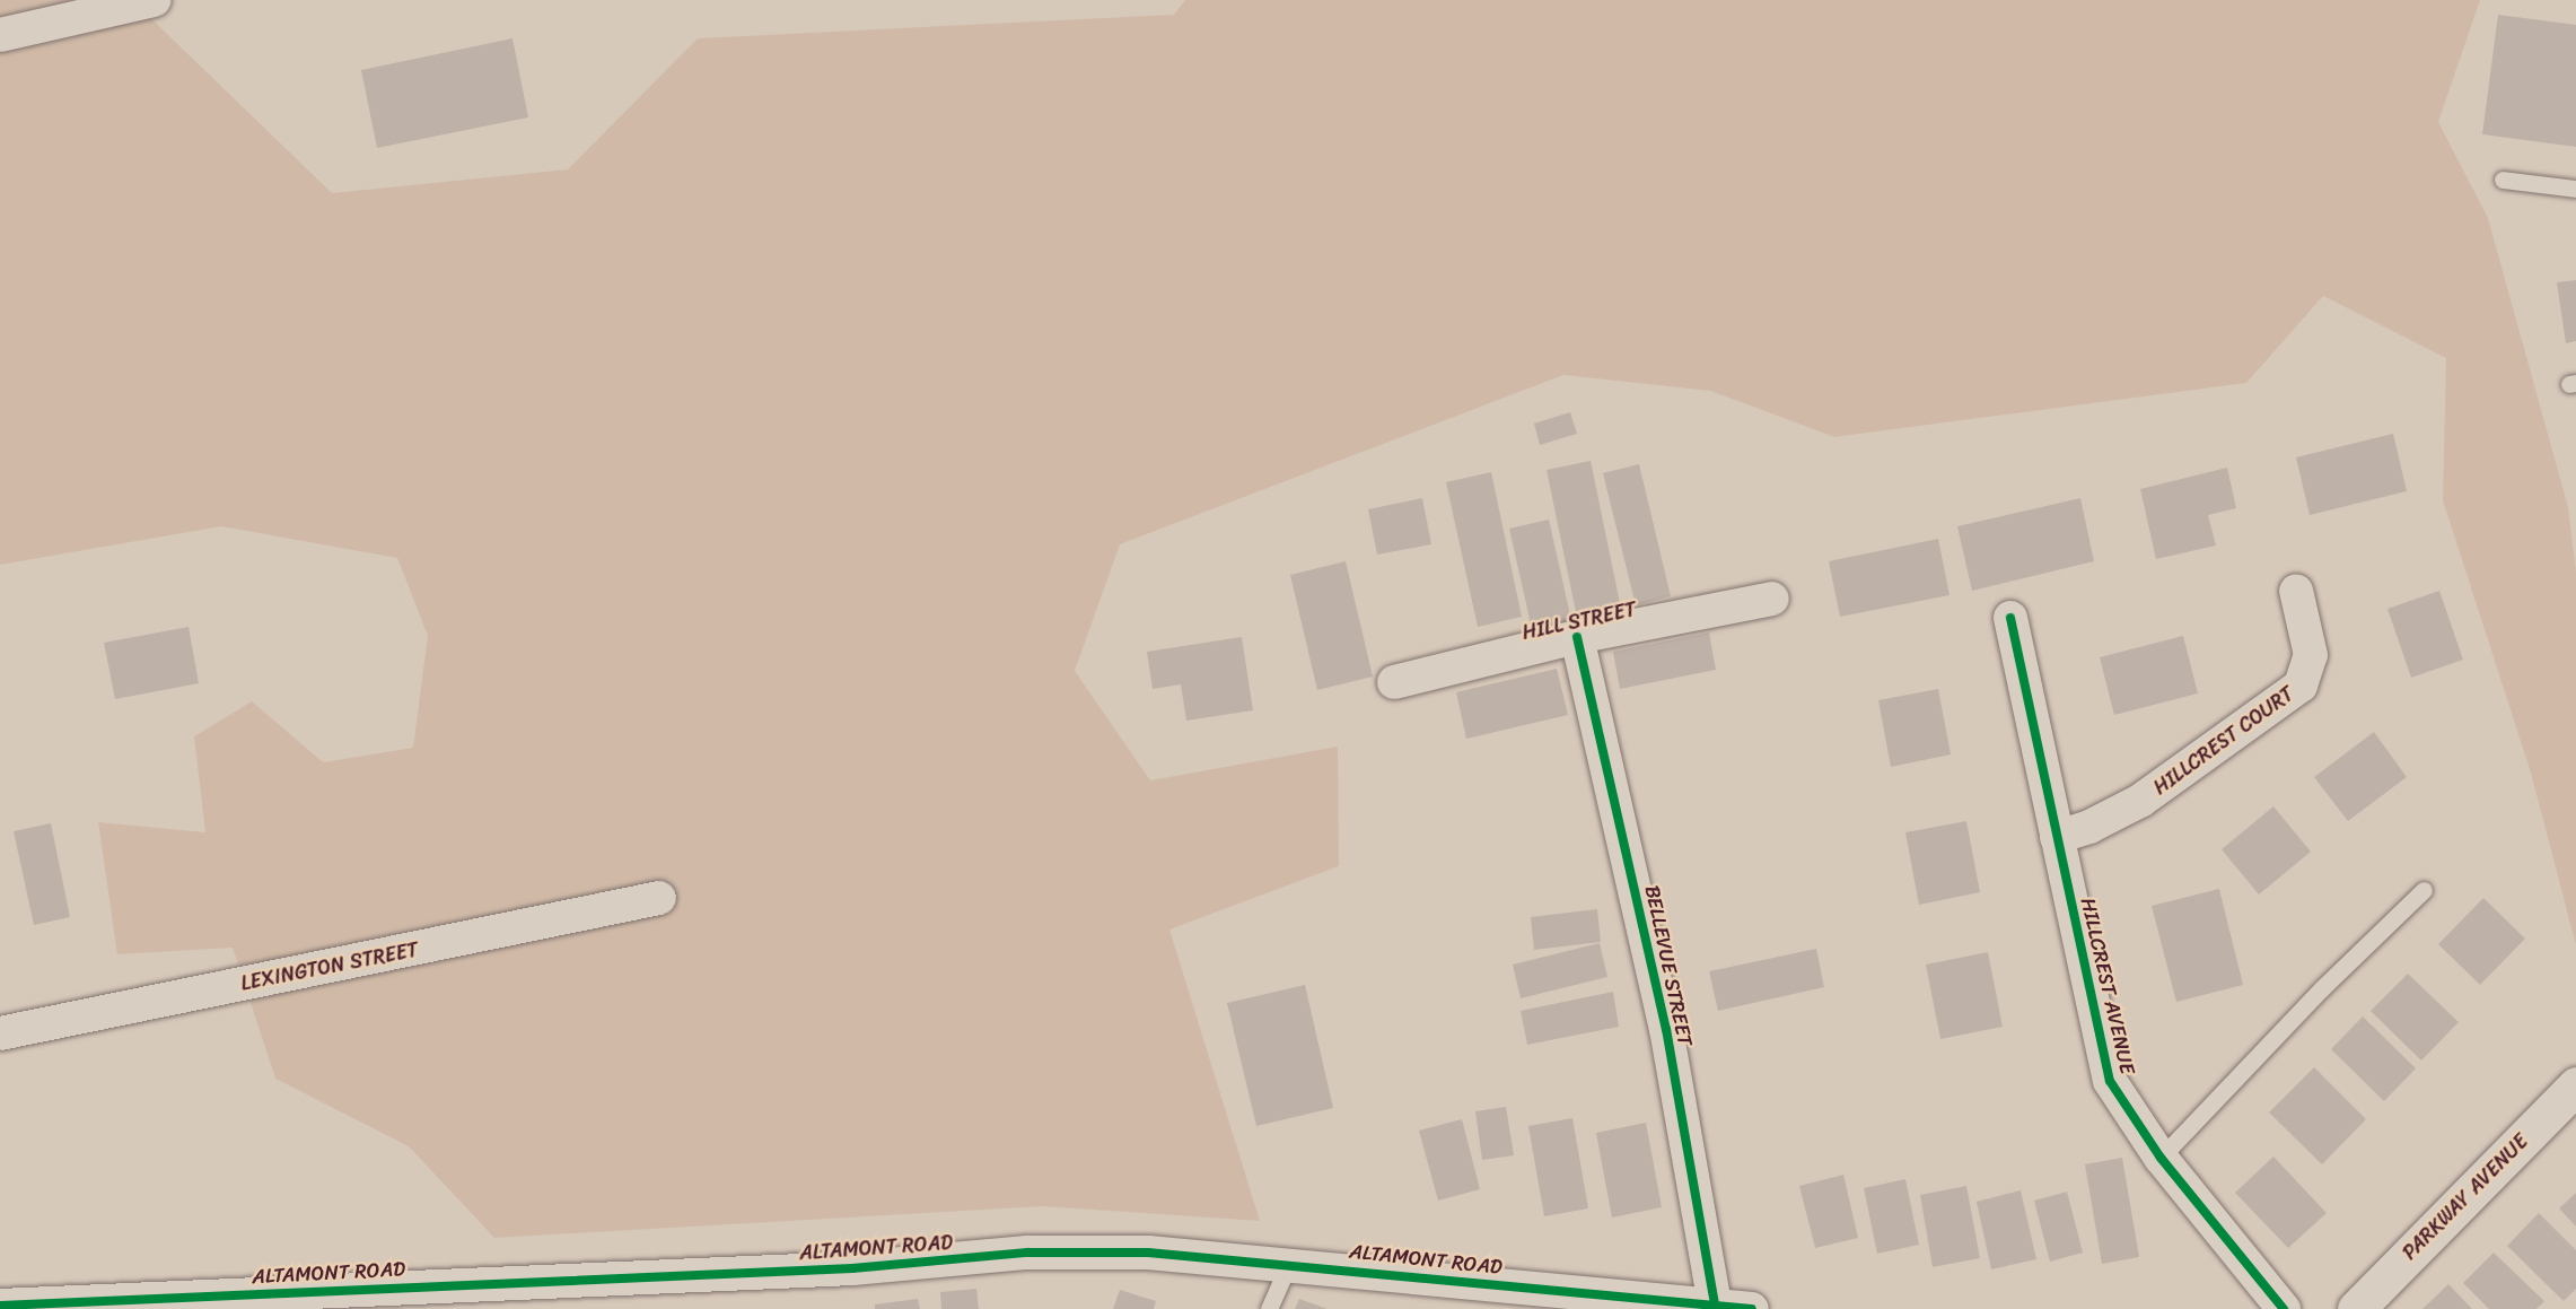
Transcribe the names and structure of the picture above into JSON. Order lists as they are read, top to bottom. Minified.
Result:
{"streets":{"street":["HILL STREET","HILLCREST COURT","BELLEVUE STREET","LEXINGTON STREET","HILLCREST AVENUE","PARKWAY AVENUE","ALTAMONT ROAD"]},"crossings":[["HILL STREET","BELLEVUE STREET"],["HILLCREST COURT","HILLCREST AVENUE"],["BELLEVUE STREET","ALTAMONT ROAD"]]}
